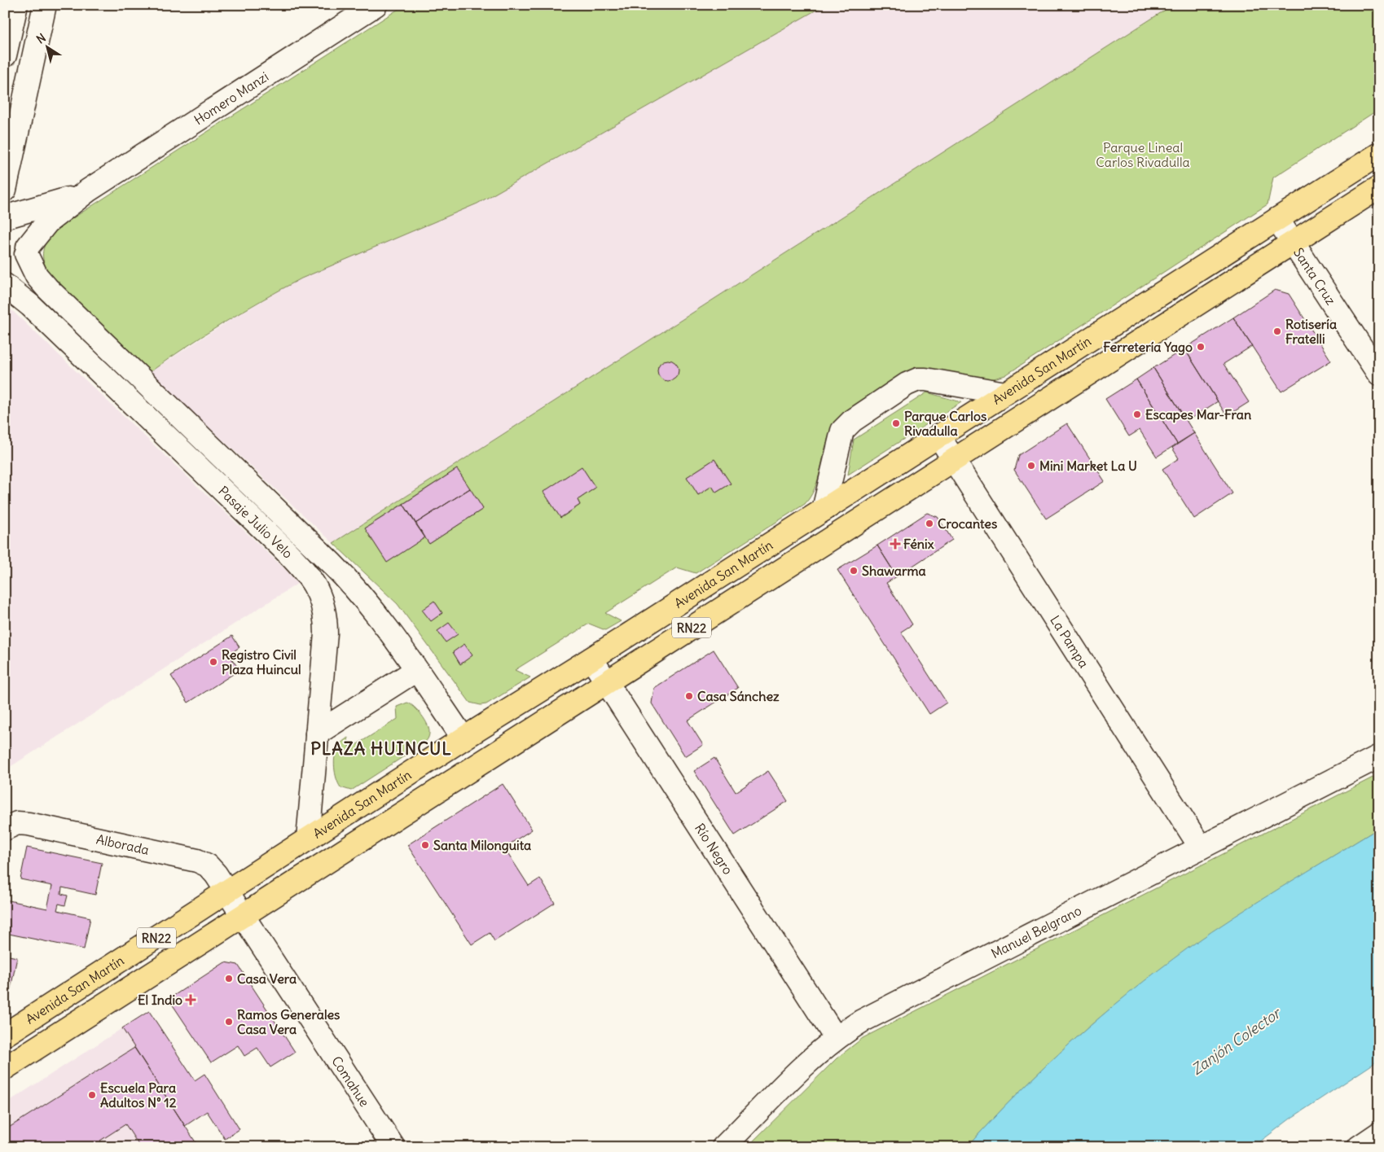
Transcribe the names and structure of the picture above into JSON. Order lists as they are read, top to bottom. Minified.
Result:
{"streets":{"highway":["Avenida San Martín","RN22"],"street":["Homero Manzi","Santa Cruz","Pasaje Julio Velo","La Pampa","Alborada","Río Negro","Manuel Belgrano","Comahue"]},"crossings":[["Homero Manzi","Pasaje Julio Velo"],["Santa Cruz","Avenida San Martín"],["Avenida San Martín","Pasaje Julio Velo"],["Avenida San Martín","La Pampa"],["Avenida San Martín","Alborada"],["Avenida San Martín","Río Negro"],["Avenida San Martín","Comahue"],["La Pampa","Manuel Belgrano"],["Alborada","Comahue"],["Río Negro","Manuel Belgrano"]],"districts":["PLAZA HUINCUL"],"water":["Zanjón Colector"],"parks":["Parque Lineal Carlos Rivadulla"],"places":{"other":["Rotisería Fratelli","Ferretería Yago","Escapes Mar-Fran","Parque Carlos Rivadulla","Mini Market La U","Crocantes","Shawarma","Registro Civil Plaza Huincul","Casa Sánchez","Santa Milonguita","Casa Vera","Ramos Generales Casa Vera","Escuela Para Adultos N° 12"],"health":["Fénix","El Indio"]},"north":"top left"}
